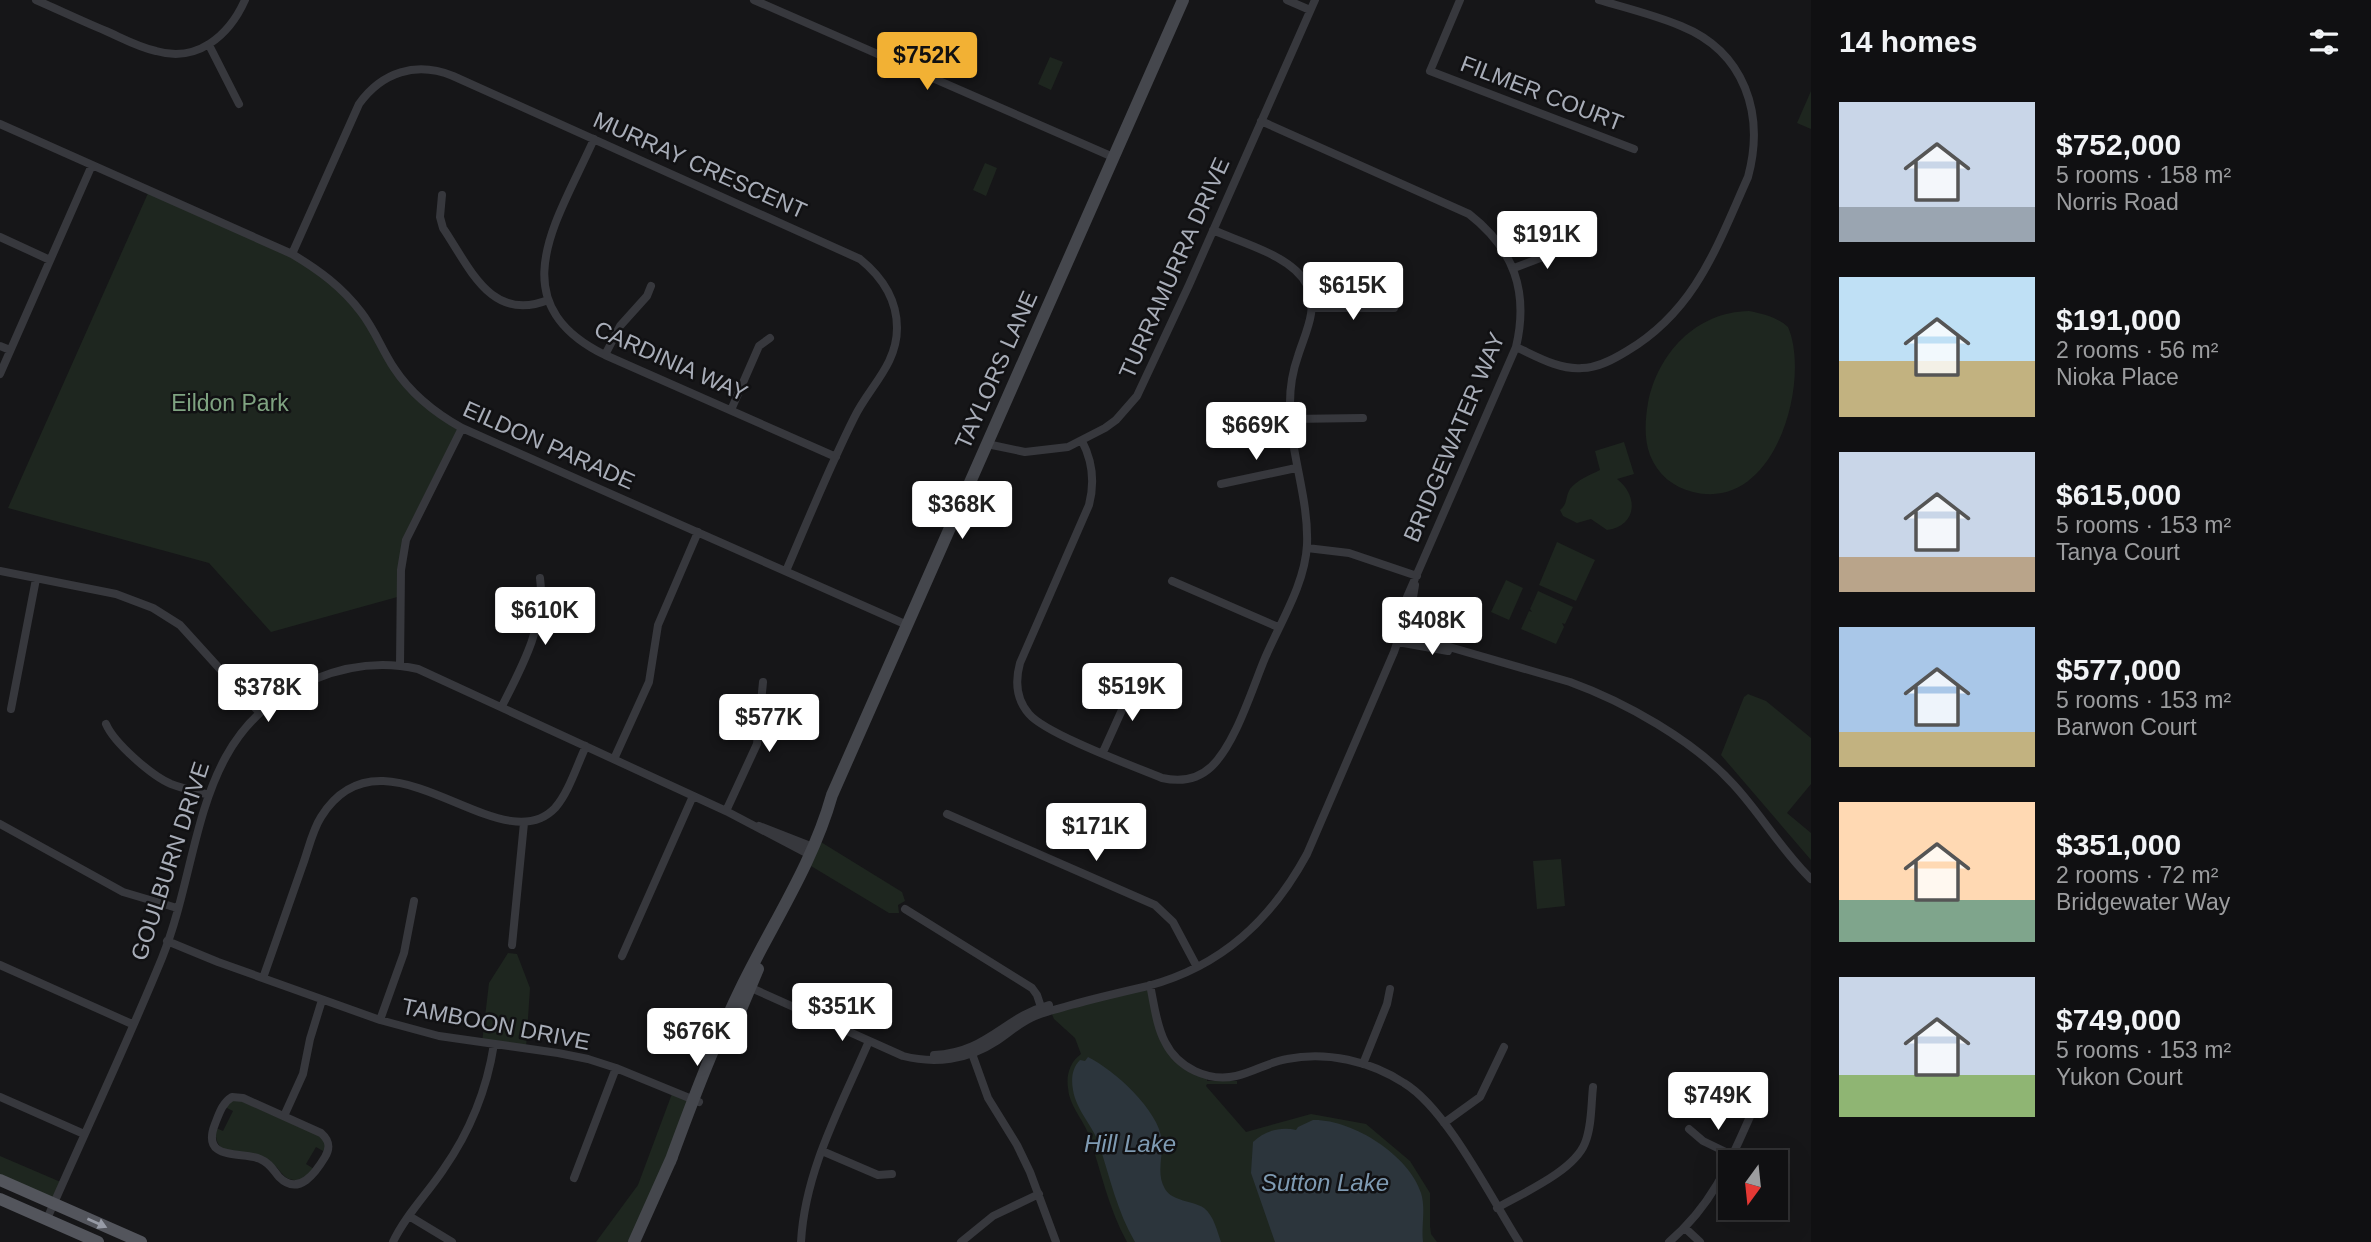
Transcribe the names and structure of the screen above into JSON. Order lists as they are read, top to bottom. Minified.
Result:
{"streets":{"main road":["TAYLORS LANE"],"street":["FILMER COURT","MURRAY CRESCENT","TURRAMURRA DRIVE","CARDINIA WAY","BRIDGEWATER WAY","EILDON PARADE","GOULBURN DRIVE","TAMBOON DRIVE"]},"crossings":[["MURRAY CRESCENT","CARDINIA WAY"],["MURRAY CRESCENT","EILDON PARADE"],["TURRAMURRA DRIVE","TAYLORS LANE"],["TURRAMURRA DRIVE","BRIDGEWATER WAY"],["TAYLORS LANE","BRIDGEWATER WAY"],["TAYLORS LANE","EILDON PARADE"],["TAYLORS LANE","GOULBURN DRIVE"],["TAYLORS LANE","TAMBOON DRIVE"],["GOULBURN DRIVE","TAMBOON DRIVE"]],"water":["Hill Lake","Sutton Lake"],"parks":["Eildon Park"],"north":"bottom","page":{"heading":"14 homes","price":["$752K","$191K","$615K","$669K","$368K","$610K","$408K","$519K","$378K","$577K","$171K","$351K","$676K","$749K"],"list":[{"name":"$752,000","note":"5 rooms · 158 m² · Norris Road"},{"name":"$191,000","note":"2 rooms · 56 m² · Nioka Place"},{"name":"$615,000","note":"5 rooms · 153 m² · Tanya Court"},{"name":"$577,000","note":"5 rooms · 153 m² · Barwon Court"},{"name":"$351,000","note":"2 rooms · 72 m² · Bridgewater Way"},{"name":"$749,000","note":"5 rooms · 153 m² · Yukon Court"}]}}
